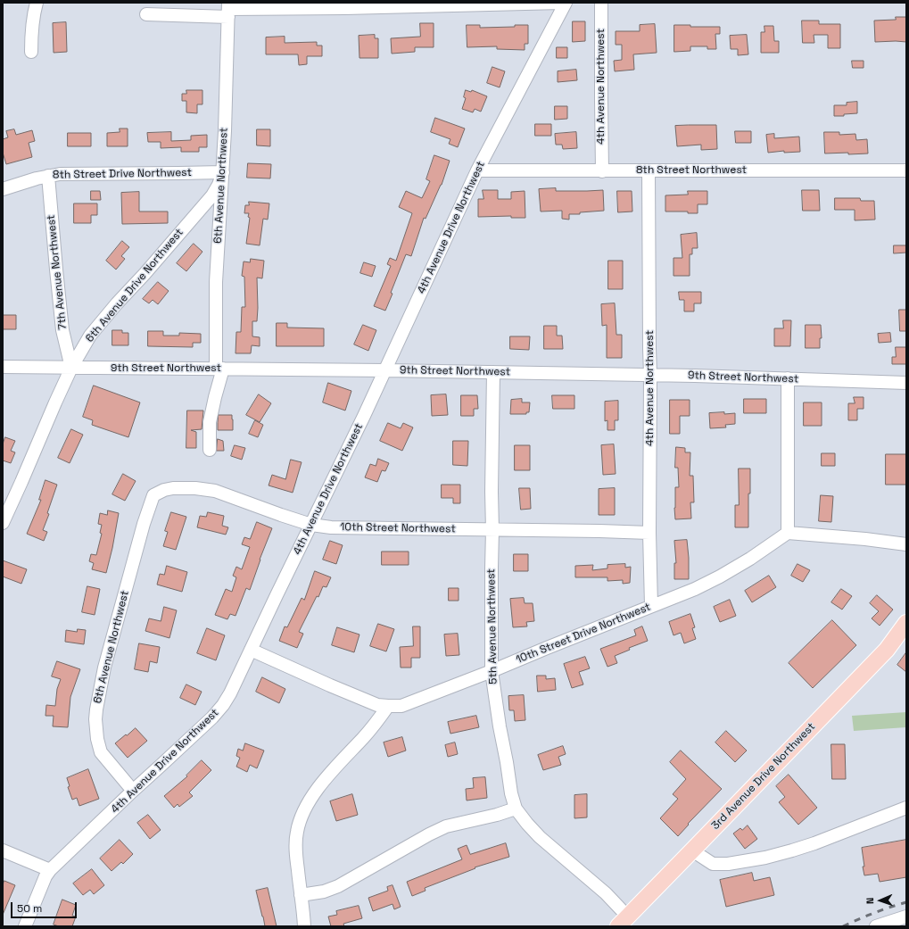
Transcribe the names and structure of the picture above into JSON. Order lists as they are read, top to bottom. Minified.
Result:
{"streets":{"main road":["3rd Avenue Drive Northwest"],"street":["4th Avenue Northwest","8th Street Northwest","8th Street Drive Northwest","6th Avenue Northwest","4th Avenue Drive Northwest","7th Avenue Northwest","6th Avenue Drive Northwest","9th Street Northwest","10th Street Northwest","5th Avenue Northwest","10th Street Drive Northwest"]},"crossings":[["4th Avenue Northwest","8th Street Northwest"],["4th Avenue Northwest","9th Street Northwest"],["4th Avenue Northwest","10th Street Northwest"],["4th Avenue Northwest","10th Street Drive Northwest"],["8th Street Northwest","4th Avenue Drive Northwest"],["8th Street Drive Northwest","6th Avenue Northwest"],["8th Street Drive Northwest","7th Avenue Northwest"],["8th Street Drive Northwest","6th Avenue Drive Northwest"],["6th Avenue Northwest","4th Avenue Drive Northwest"],["6th Avenue Northwest","6th Avenue Drive Northwest"],["6th Avenue Northwest","9th Street Northwest"],["6th Avenue Northwest","10th Street Northwest"],["4th Avenue Drive Northwest","9th Street Northwest"],["4th Avenue Drive Northwest","10th Street Northwest"],["4th Avenue Drive Northwest","10th Street Drive Northwest"],["7th Avenue Northwest","6th Avenue Drive Northwest"],["7th Avenue Northwest","9th Street Northwest"],["6th Avenue Drive Northwest","9th Street Northwest"],["9th Street Northwest","5th Avenue Northwest"],["10th Street Northwest","5th Avenue Northwest"],["5th Avenue Northwest","10th Street Drive Northwest"],["5th Avenue Northwest","3rd Avenue Drive Northwest"]],"scale_bar":"50 m","north":"left"}
